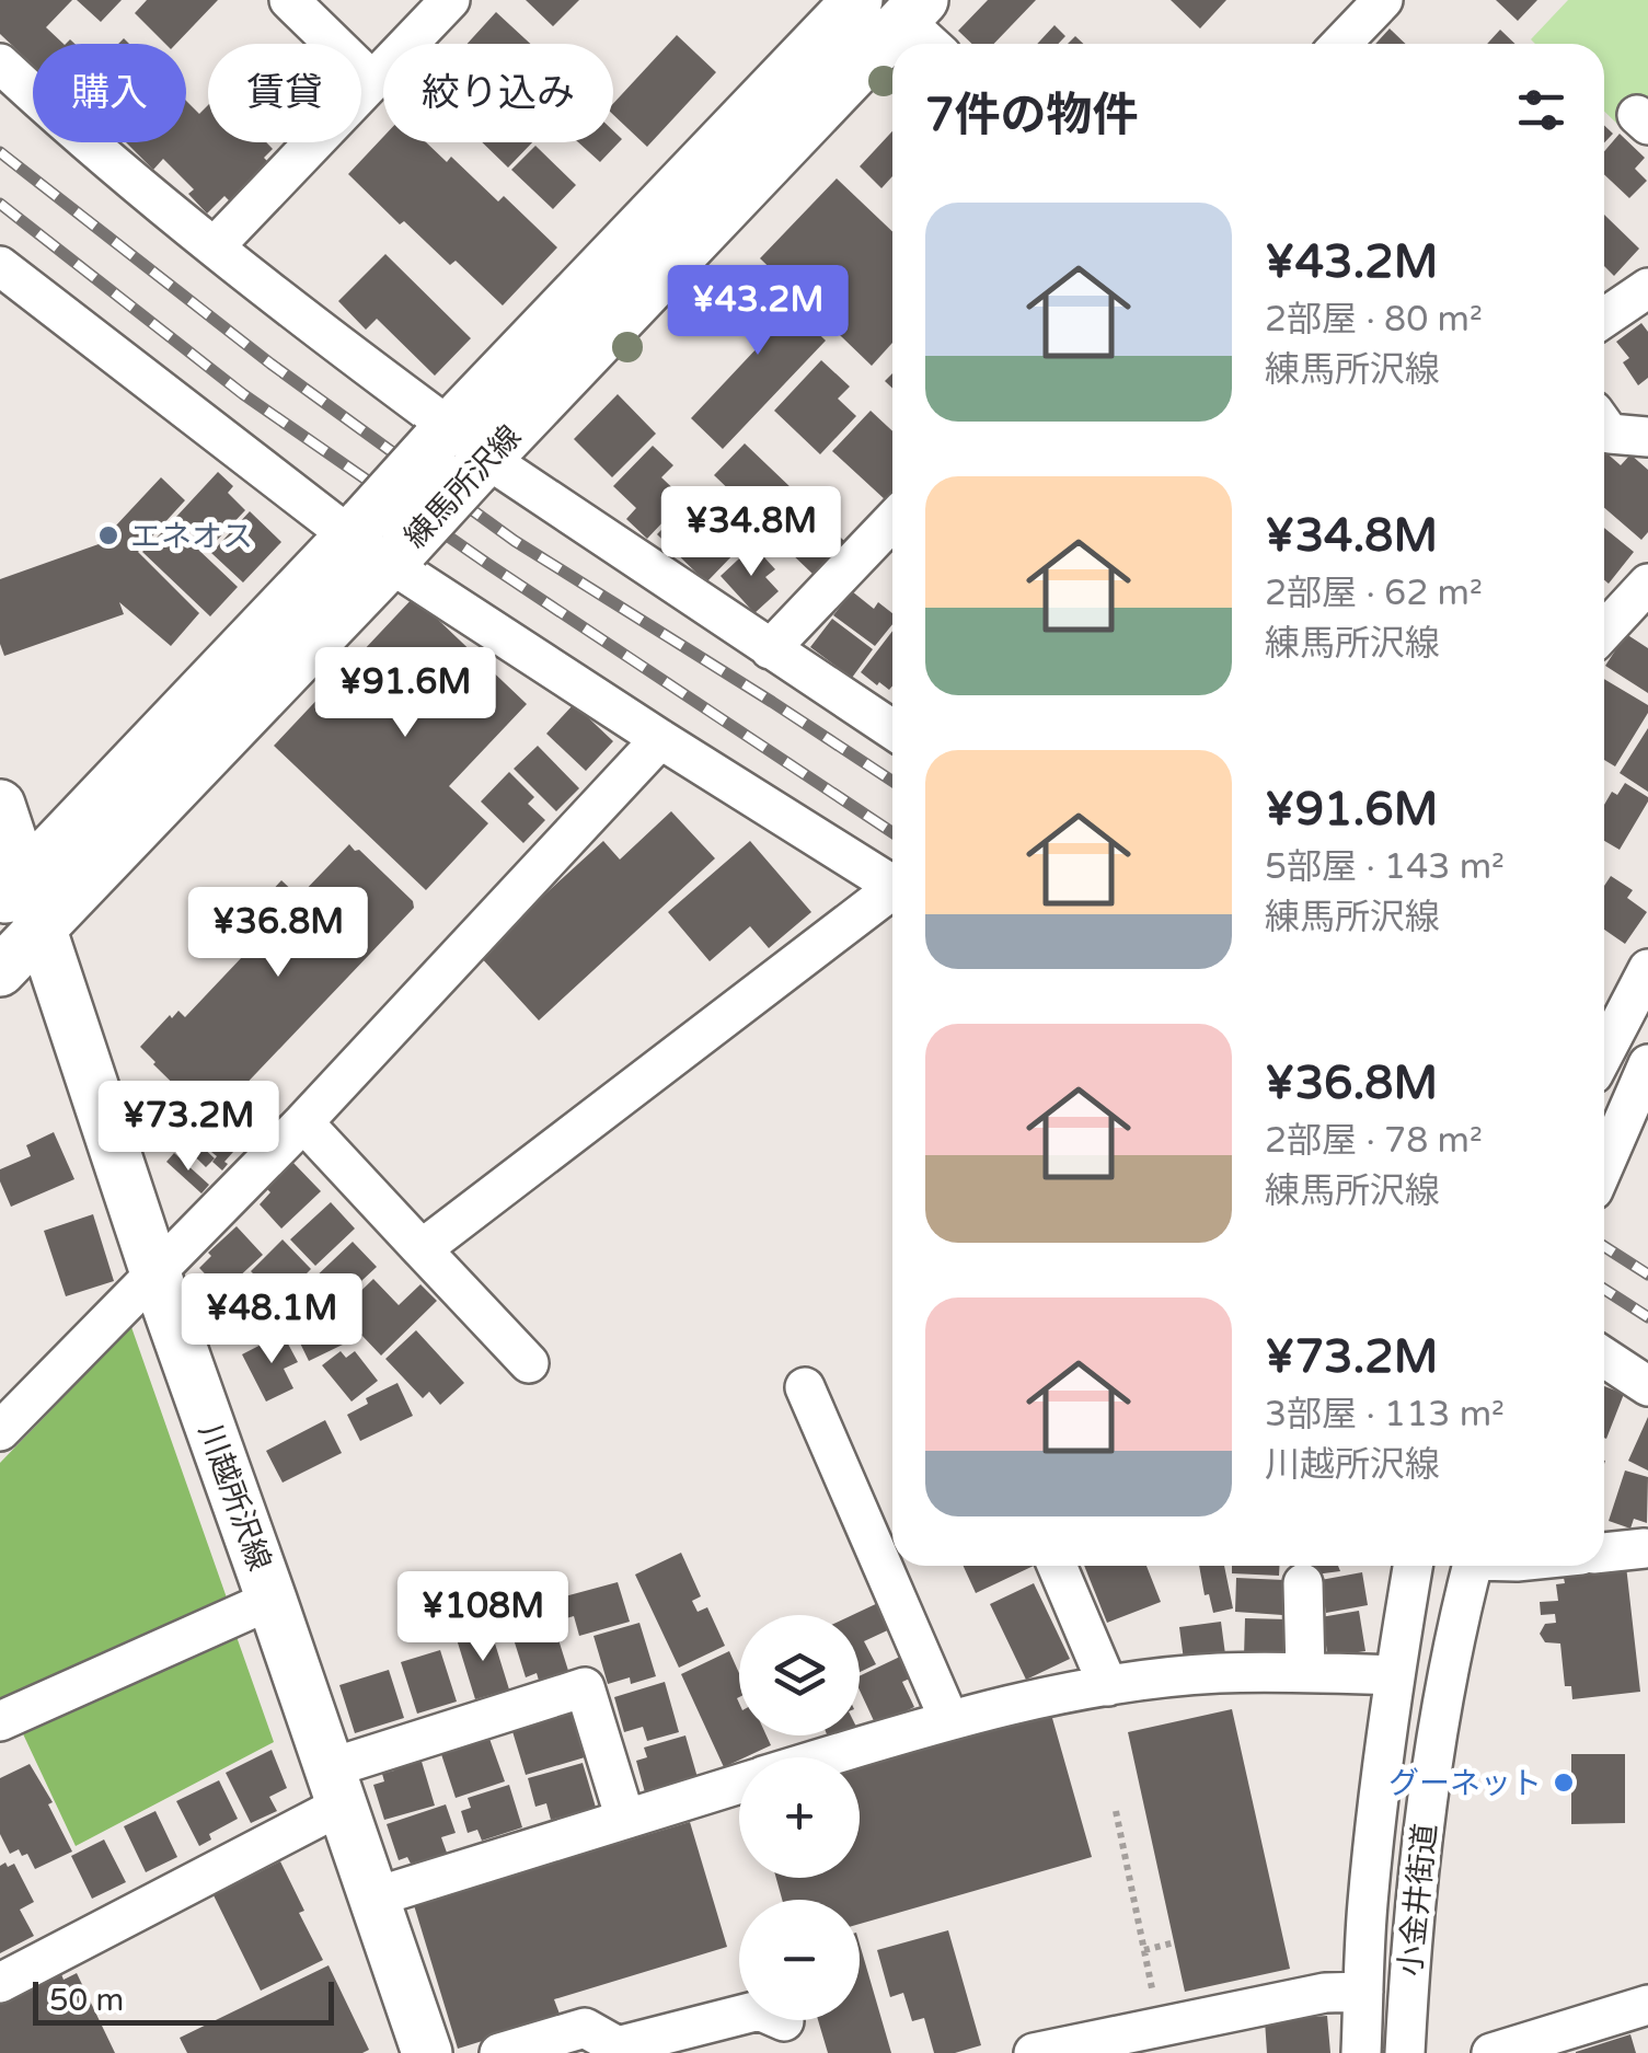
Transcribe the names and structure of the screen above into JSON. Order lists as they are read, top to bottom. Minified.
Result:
{"streets":{"main road":["練馬所沢線","川越所沢線"],"street":["小金井街道"]},"crossings":[["練馬所沢線","川越所沢線"]],"places":["エネオス","グーネット"],"scale_bar":"50 m","page":{"chip":["購入","賃貸","絞り込み"],"heading":"7件の物件","list":[{"name":"¥43.2M","note":"2部屋 · 80 m² · 練馬所沢線"},{"name":"¥34.8M","note":"2部屋 · 62 m² · 練馬所沢線"},{"name":"¥91.6M","note":"5部屋 · 143 m² · 練馬所沢線"},{"name":"¥36.8M","note":"2部屋 · 78 m² · 練馬所沢線"},{"name":"¥73.2M","note":"3部屋 · 113 m² · 川越所沢線"}],"price":["¥43.2M","¥34.8M","¥91.6M","¥36.8M","¥73.2M","¥48.1M","¥108M"],"map_buttons":["+","−"],"scale":"50 m"}}
